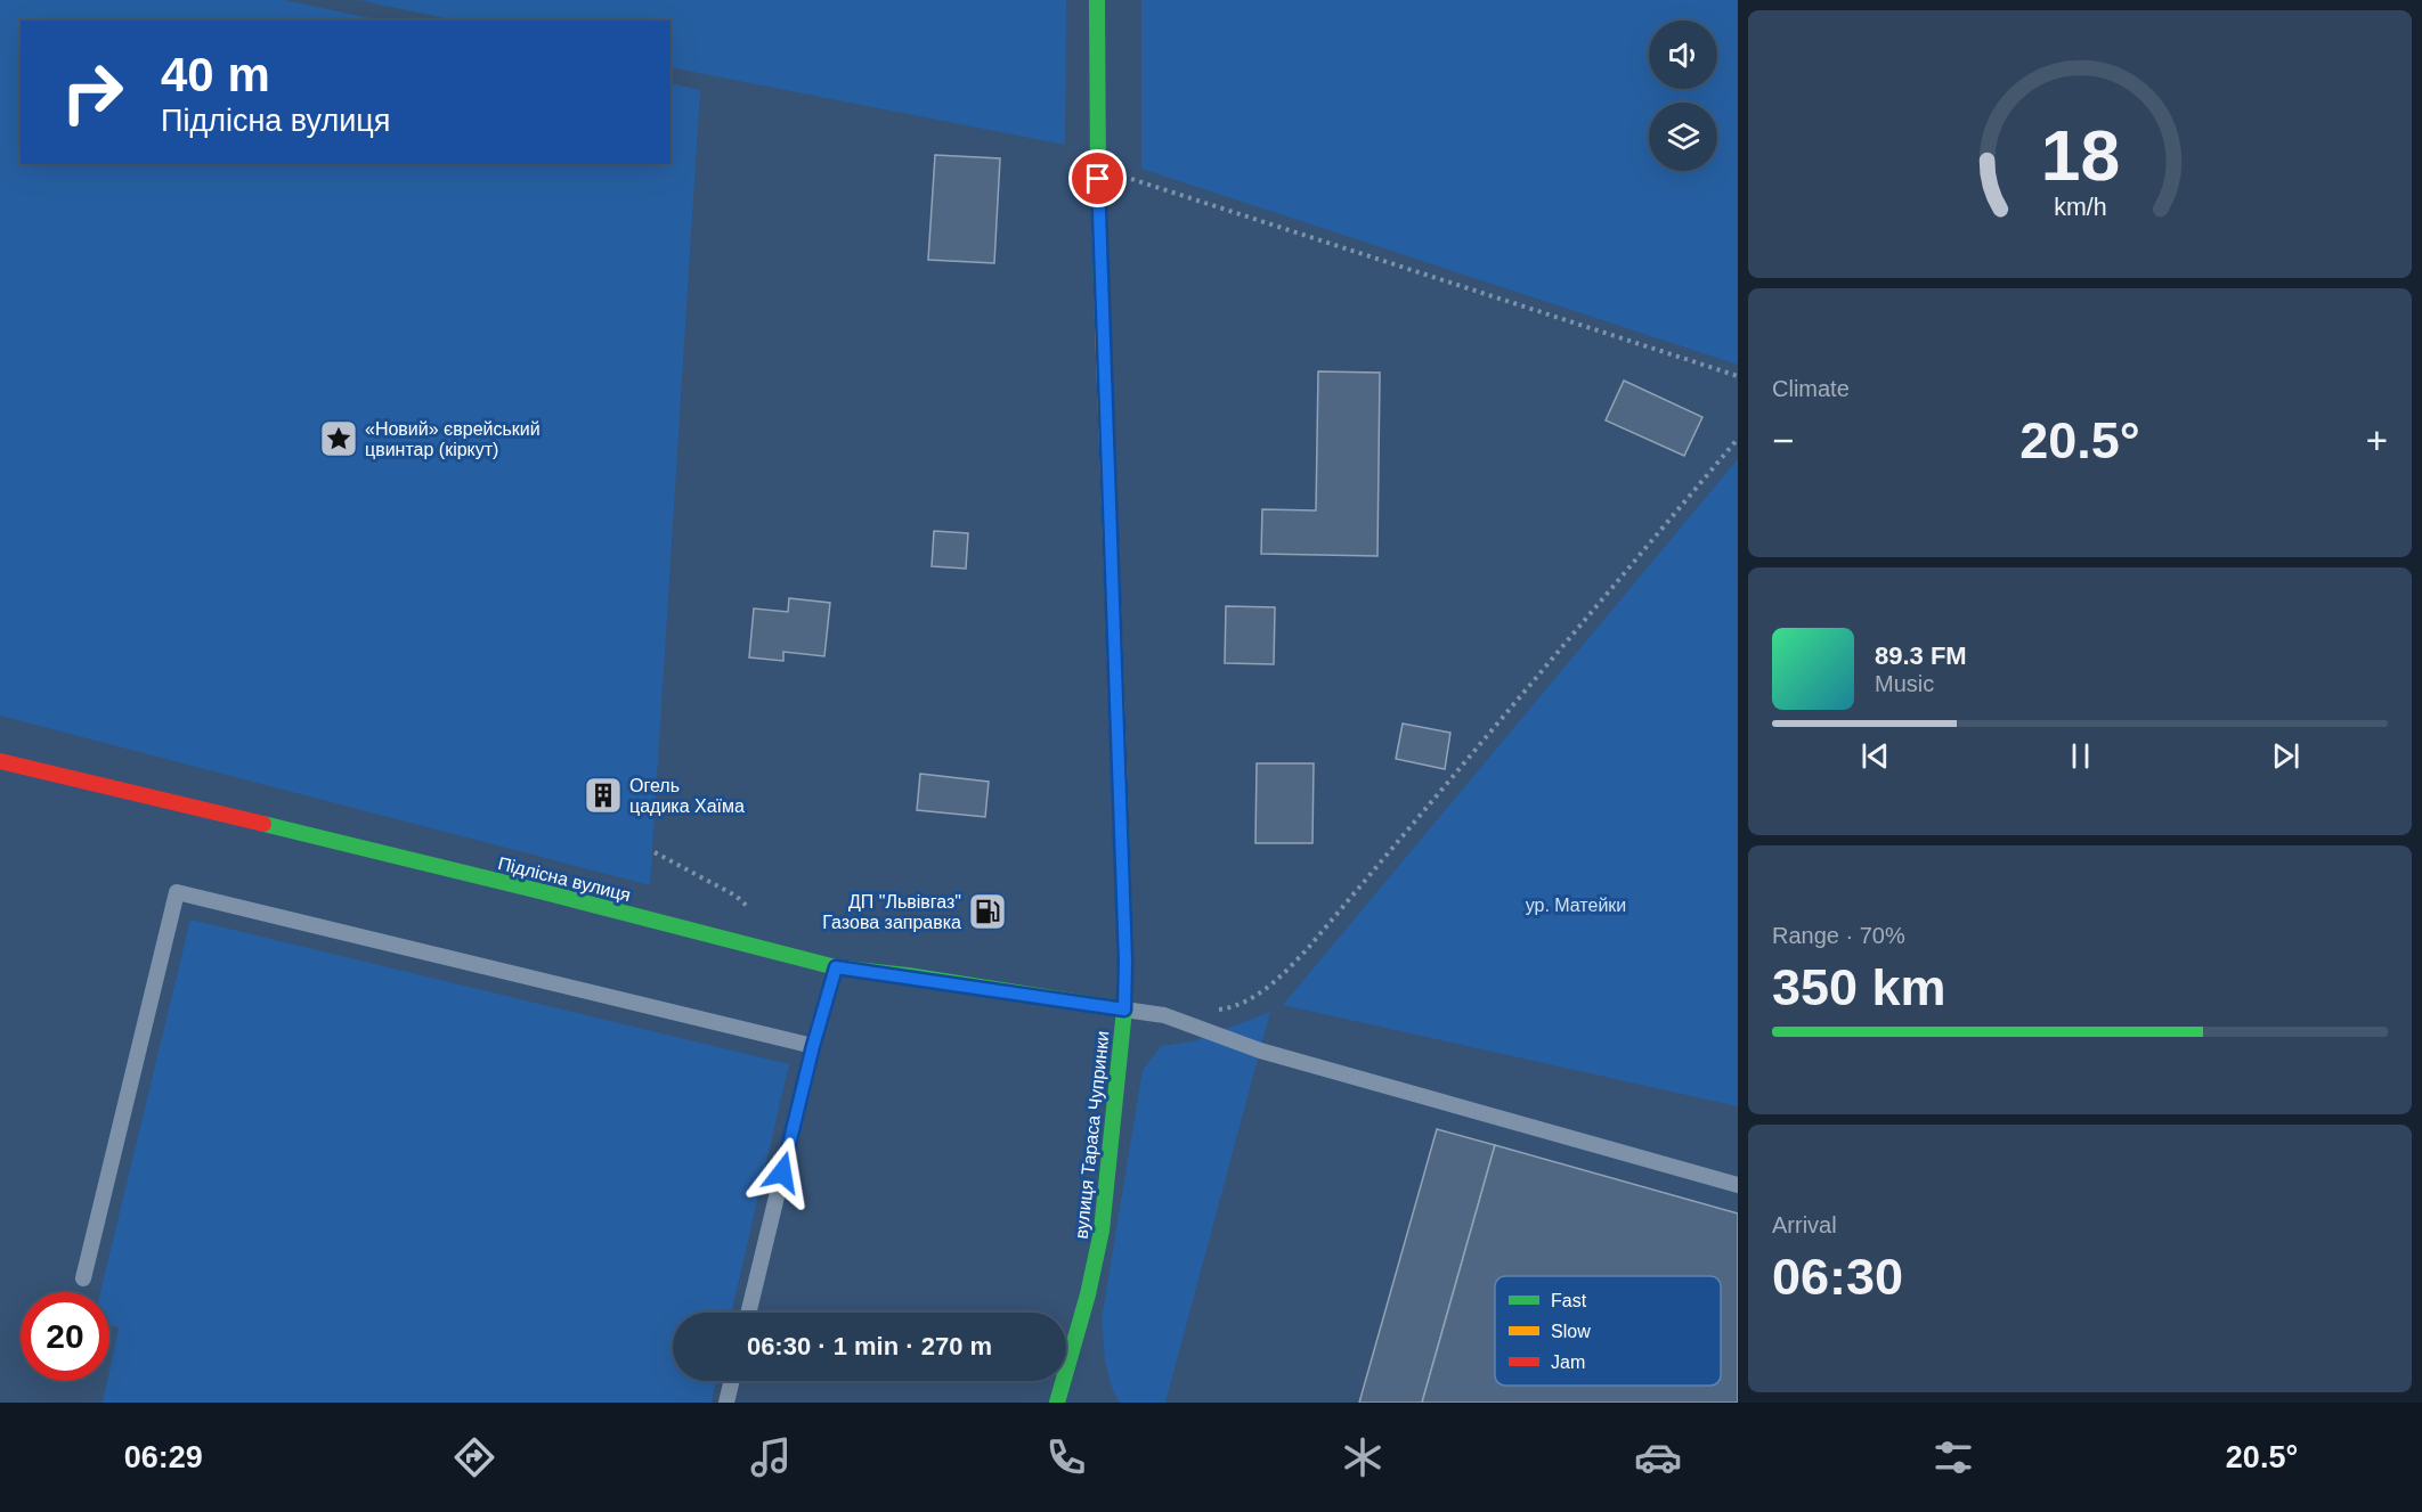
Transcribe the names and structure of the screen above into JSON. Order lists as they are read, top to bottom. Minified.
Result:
{"streets":{"street":["Підлісна вулиця","вулиця Тараса Чупринки"]},"crossings":[["Підлісна вулиця","вулиця Тараса Чупринки"]],"parks":["ур. Матейки"],"places":{"place":["«Новий» єврейський цвинтар (кіркут)"],"building":["Огель цадика Хаїма"],"fuel station":["ДП \"Львівгаз\" Газова заправка"]},"legend":["Fast","Slow","Jam"],"page":{"turn":["40 m","Підлісна вулиця"],"tile":["Climate",["Range · 70%","350 km"],["Arrival","06:30"]],"heat":["−","20.5°","+"],"song":["89.3 FM","Music"],"limit":"20","trip":"06:30 · 1 min · 270 m","tabs":["06:29","20.5°"],"gauge":["18","km/h"]}}
